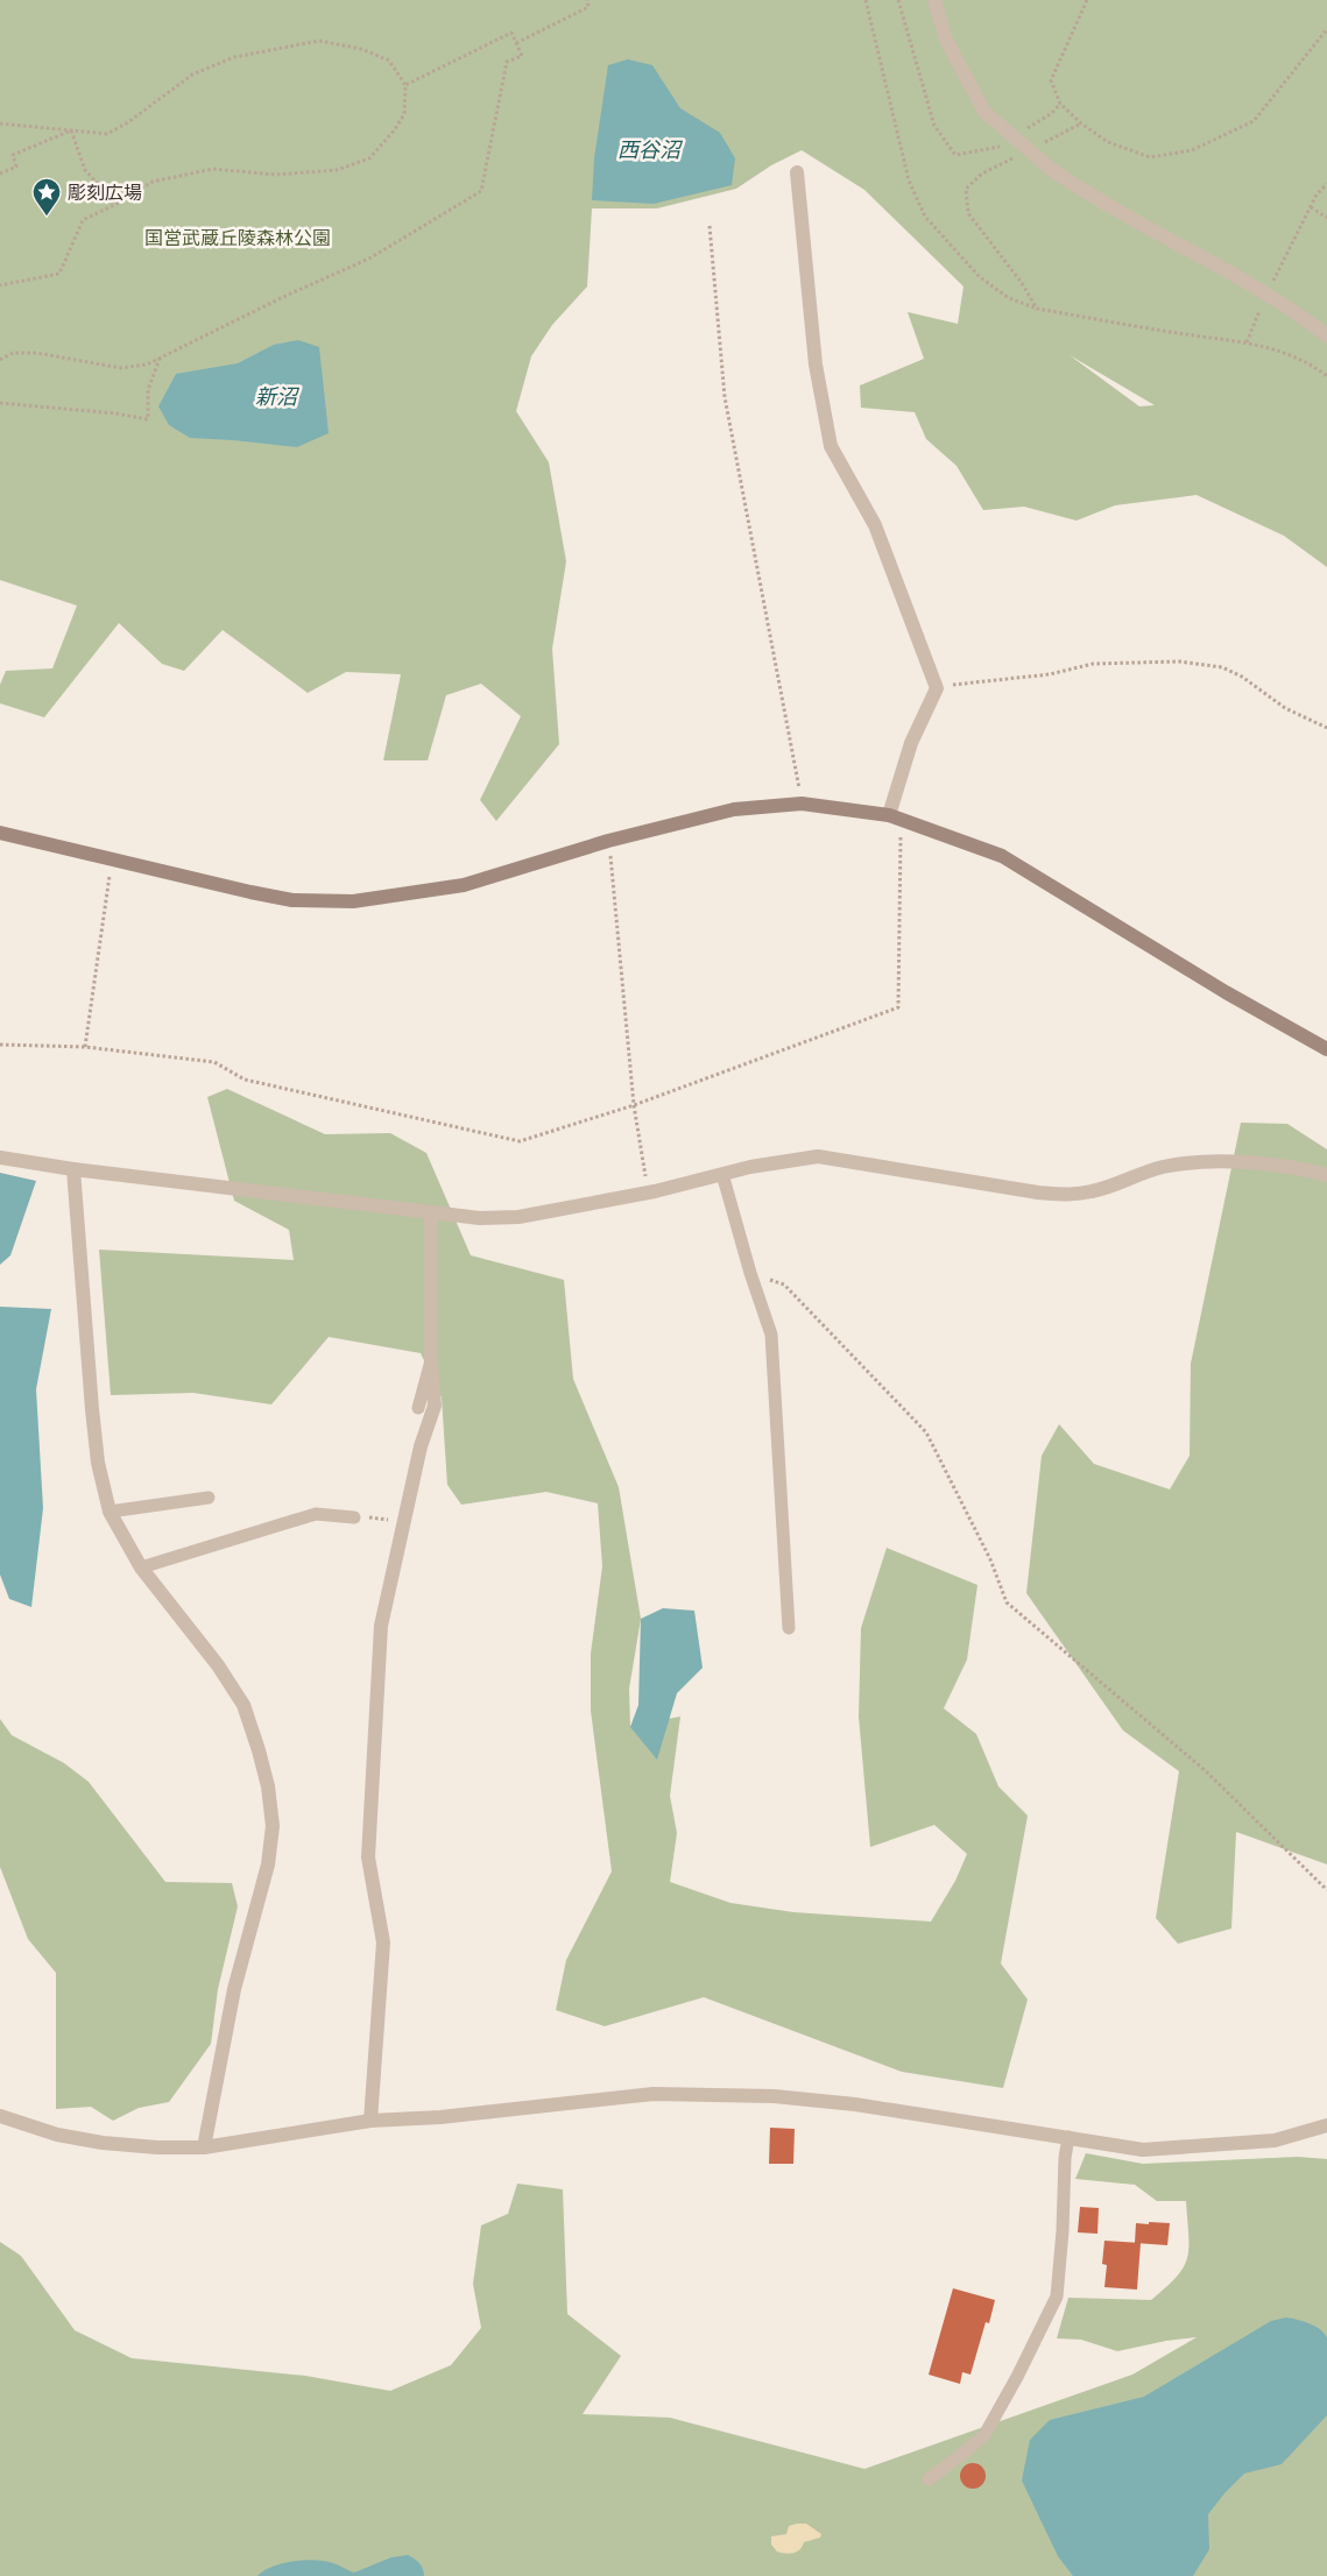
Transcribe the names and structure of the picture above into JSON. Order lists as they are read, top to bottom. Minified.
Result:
{"water":["西谷沼","新沼"],"parks":["国営武蔵丘陵森林公園"],"places":{"place":["彫刻広場"]}}
